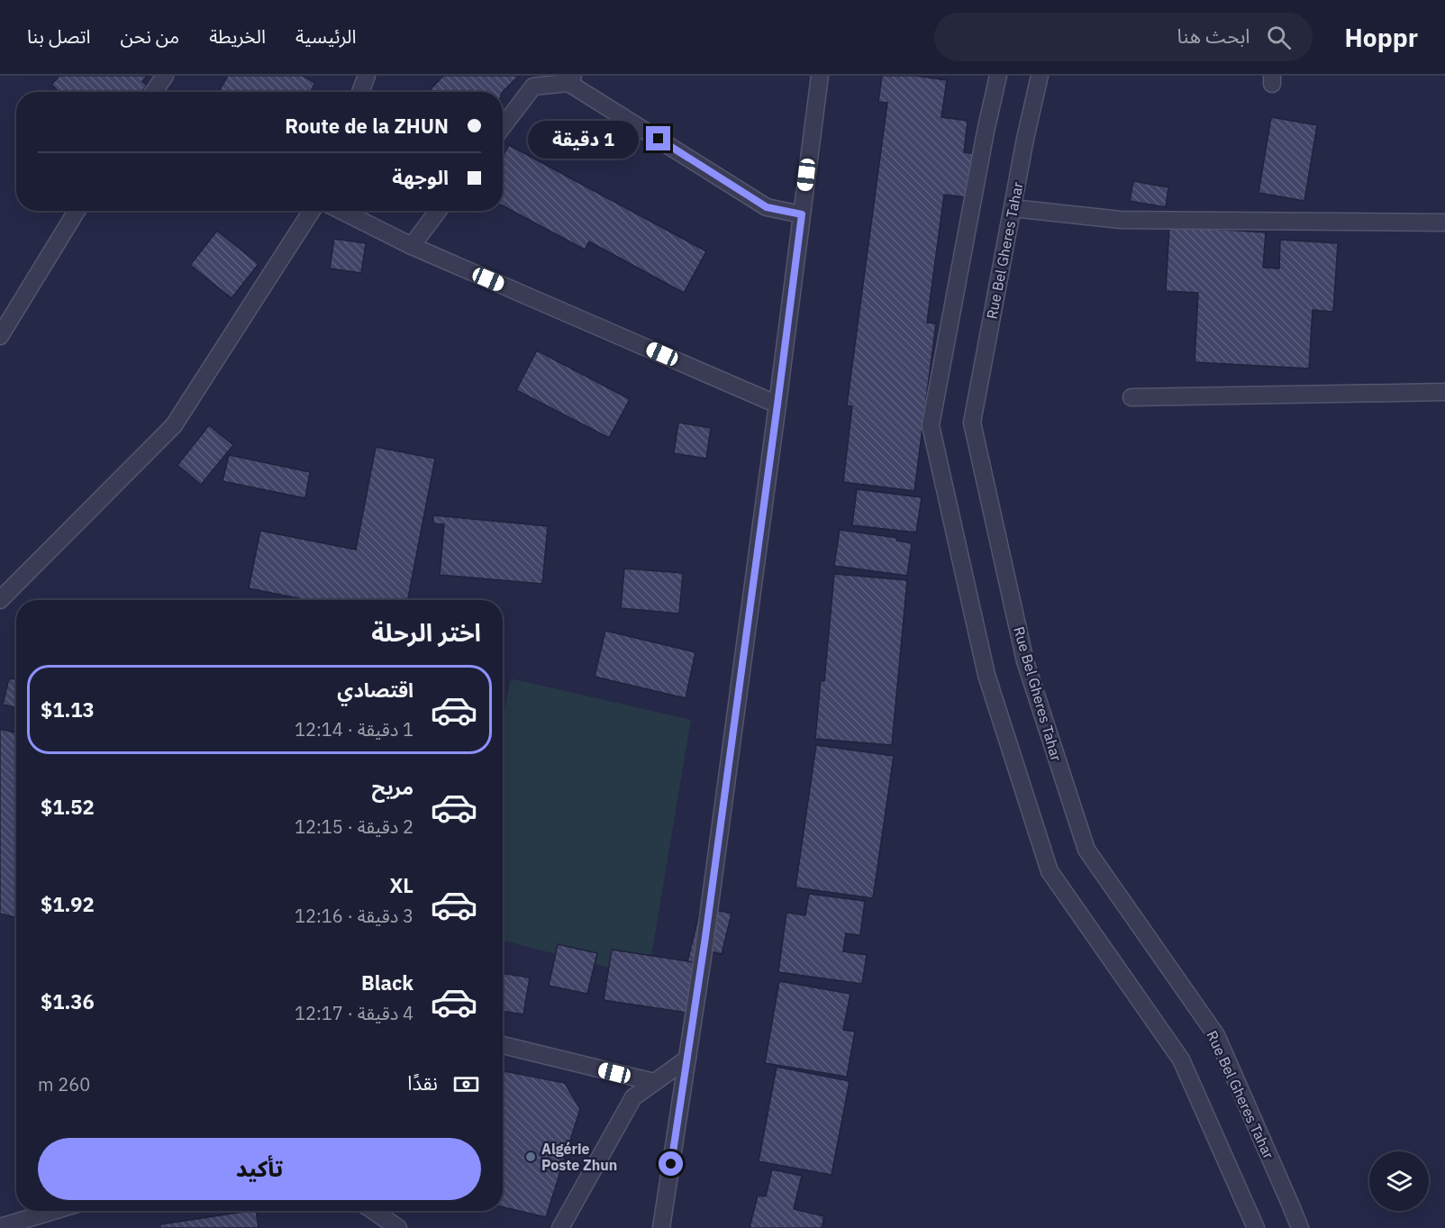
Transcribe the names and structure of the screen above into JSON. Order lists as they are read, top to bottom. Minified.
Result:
{"streets":{"street":["Rue Bel Gheres Tahar"]},"places":["Algérie Poste Zhun"],"page":{"header":"Hoppr","search":"ابحث هنا","nav":["الرئيسية","الخريطة","من نحن","اتصل بنا"],"banner":["Route de la ZHUN","الوجهة"],"bubble":"1 دقيقة","heading":"اختر الرحلة","list":[{"name":"اقتصادي","note":"1 دقيقة · 12:14","value":"$1.13"},{"name":"مريح","note":"2 دقيقة · 12:15","value":"$1.52"},{"name":"XL","note":"3 دقيقة · 12:16","value":"$1.92"},{"name":"Black","note":"4 دقيقة · 12:17","value":"$1.36"}],"pay":["نقدًا","260 m"],"buttons":"تأكيد"}}
